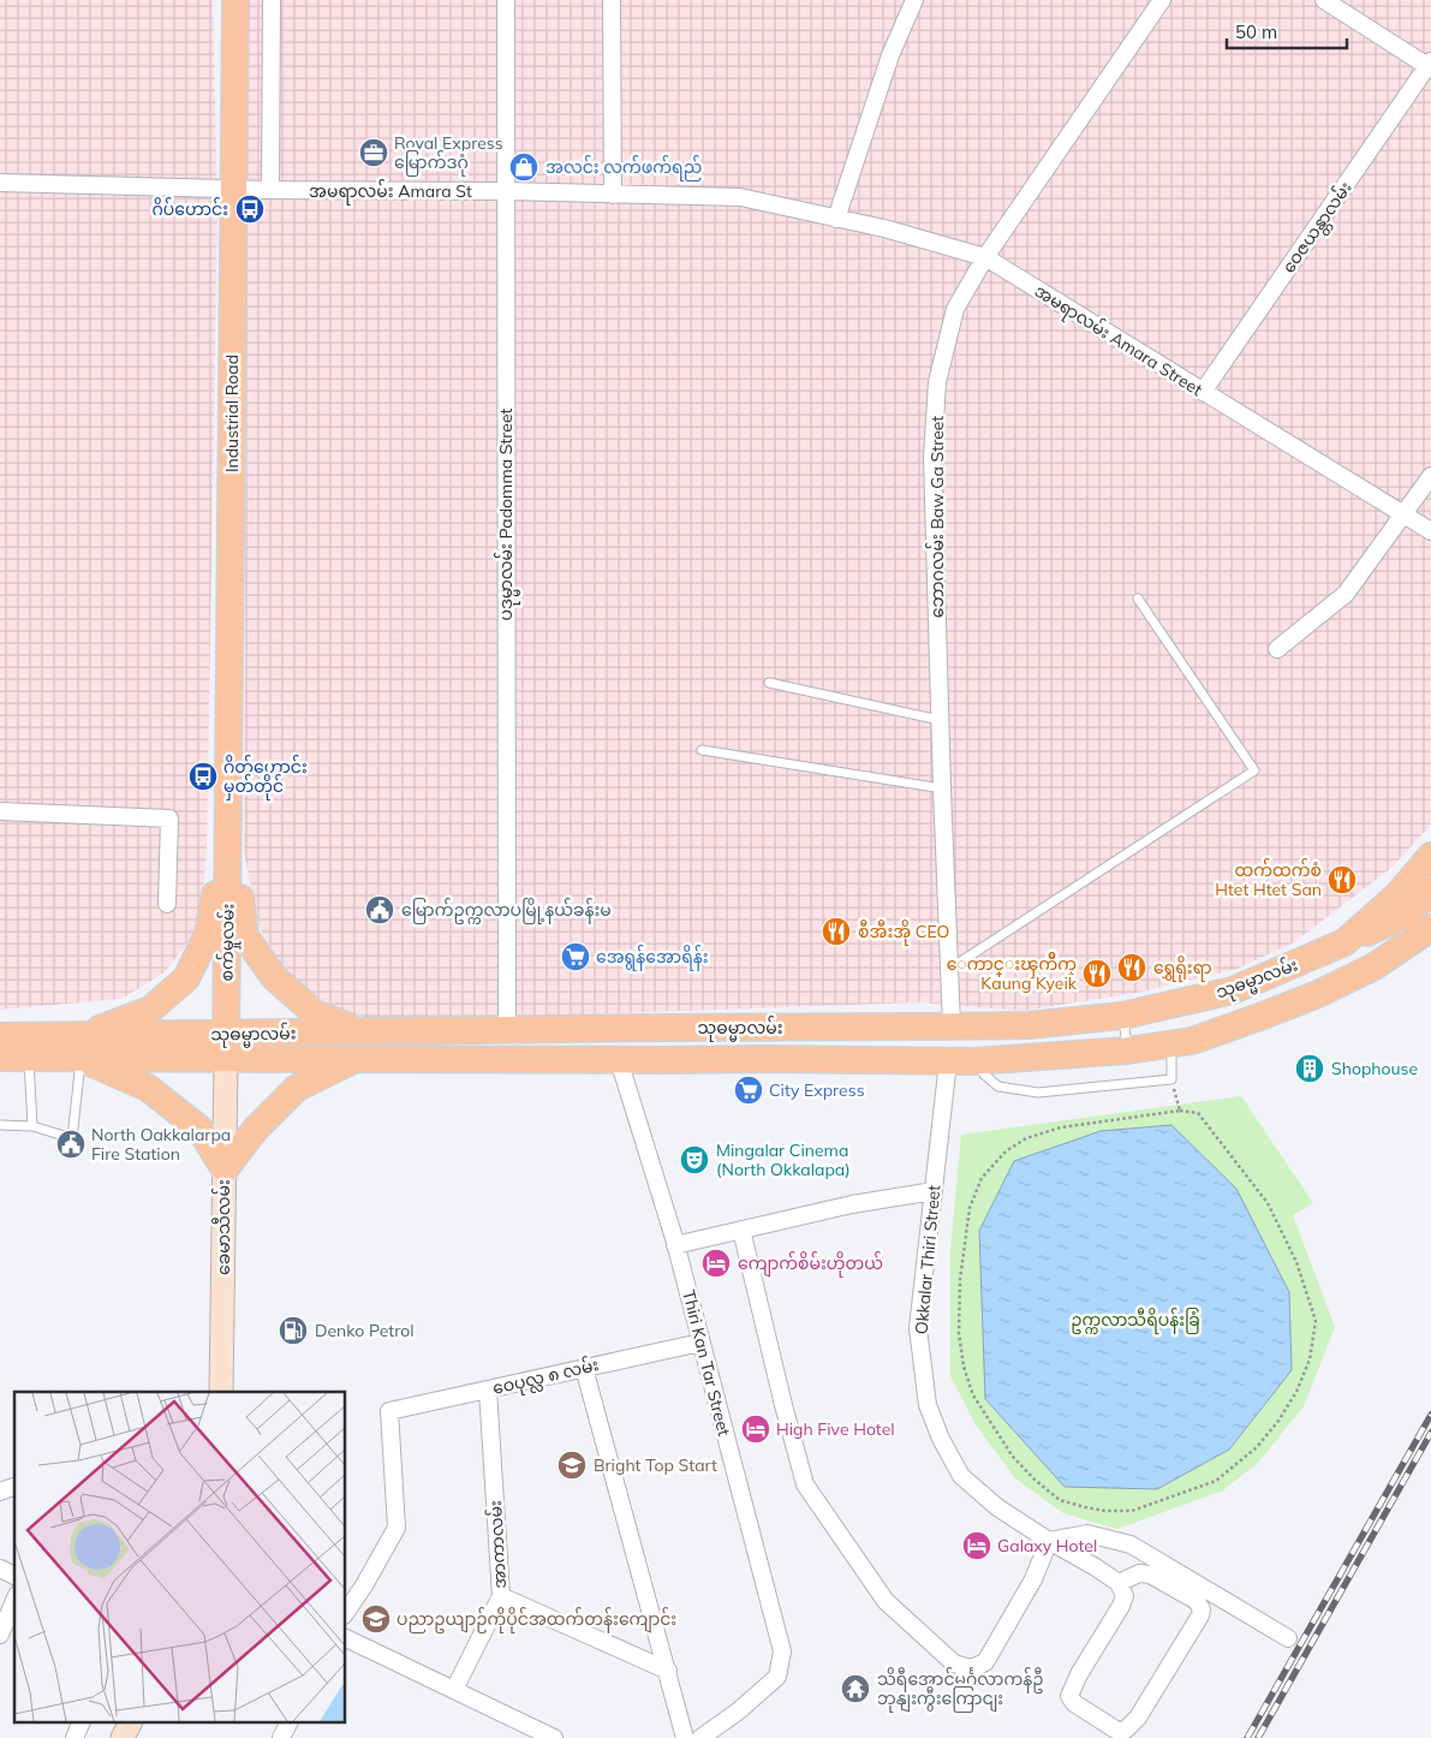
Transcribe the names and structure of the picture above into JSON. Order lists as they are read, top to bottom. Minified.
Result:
{"streets":{"main road":["Industrial Road","စက်မှုလမ်း","သုဓမ္မာလမ်း","ခေမာသီလမ်း"],"street":["အမရာလမ်း Amara St","ဝေဇယန္တာလမ်း","အမရာလမ်း Amara Street","ပဒုမ္မာလမ်း Padomma Street","ဘောဂလမ်း Baw Ga Street","Okkalar Thiri Street","Thiri Kan Tar Street","ဝေပုလ္လ ၈ လမ်း","အာကာလမ်း"]},"crossings":[["အမရာလမ်း Amara St","အမရာလမ်း Amara Street"],["အမရာလမ်း Amara St","Industrial Road"],["အမရာလမ်း Amara St","ပဒုမ္မာလမ်း Padomma Street"],["ဝေဇယန္တာလမ်း","အမရာလမ်း Amara Street"],["အမရာလမ်း Amara Street","ဘောဂလမ်း Baw Ga Street"],["Industrial Road","စက်မှုလမ်း"],["ပဒုမ္မာလမ်း Padomma Street","သုဓမ္မာလမ်း"],["ဘောဂလမ်း Baw Ga Street","သုဓမ္မာလမ်း"],["စက်မှုလမ်း","သုဓမ္မာလမ်း"],["စက်မှုလမ်း","ခေမာသီလမ်း"],["သုဓမ္မာလမ်း","ခေမာသီလမ်း"],["သုဓမ္မာလမ်း","Okkalar Thiri Street"],["သုဓမ္မာလမ်း","Thiri Kan Tar Street"],["Thiri Kan Tar Street","ဝေပုလ္လ ၈ လမ်း"],["ဝေပုလ္လ ၈ လမ်း","အာကာလမ်း"]],"parks":["ဥက္ကလာသီရိပန်းခြံ"],"places":{"office":["Royal Express မြောက်ဒဂုံ"],"shop":["အလင်း လက်ဖက်ရည်"],"bus stop":["ဂိပ်ဟောင်း","ဂိတ်ဟောင်း မှတ်တိုင်"],"restaurant":["ထက်ထက်စံ Htet Htet San","စီအီးအို CEO","ရွှေရိုးရာ","ေကာင္းၾကိဳက္ Kaung Kyeik"],"public building":["မြောက်ဥက္ကလာပမြို့နယ်ခန်းမ","North Oakkalarpa Fire Station"],"supermarket":["အေရွန်အောရိန်း","City Express"],"building":["Shophouse"],"theatre":["Mingalar Cinema (North Okkalapa)"],"hotel":["ကျောက်စိမ်းဟိုတယ်","High Five Hotel","Galaxy Hotel"],"fuel station":["Denko Petrol"],"school or university":["Bright Top Start","ပညာဥယျာဉ်ကိုပိုင်အထက်တန်းကျောင်း"],"temple":["သိရီအောင်မင်္ဂလာကန်ဦ ဘုနျးကွီးကြောငျး"]},"scale_bar":"50 m"}
